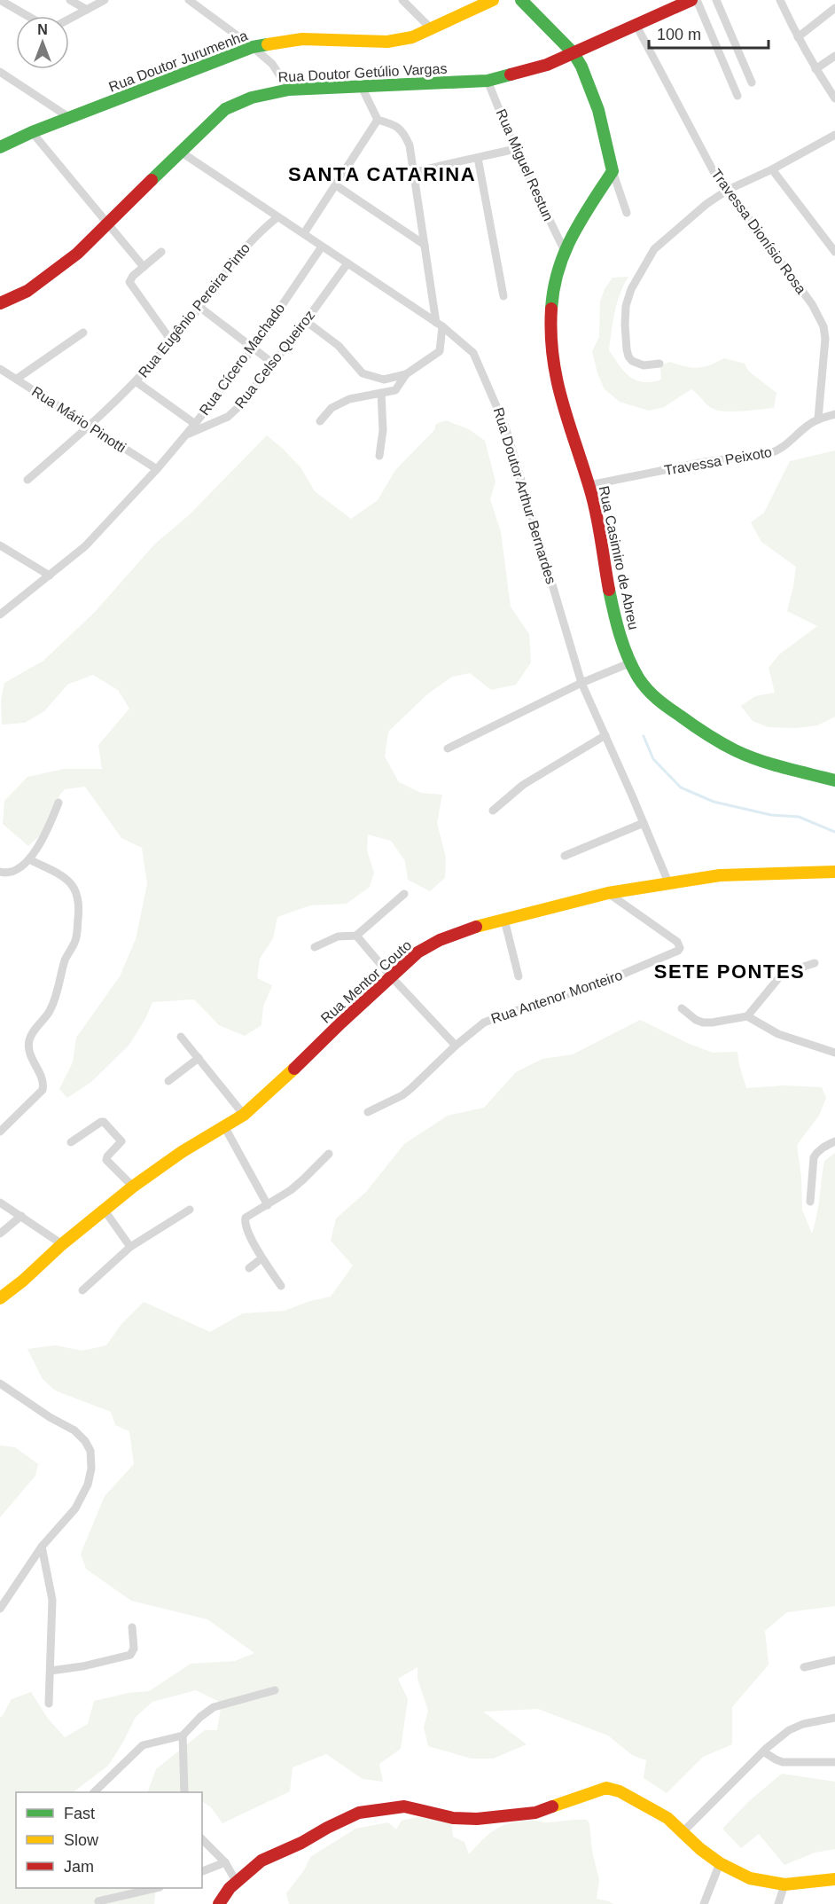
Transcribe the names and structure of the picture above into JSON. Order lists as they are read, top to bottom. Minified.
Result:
{"streets":{"street":["Rua Doutor Jurumenha","Rua Doutor Getúlio Vargas","Rua Miguel Restun","Travessa Dionísio Rosa","Rua Eugênio Pereira Pinto","Rua Cícero Machado","Rua Celso Queiroz","Rua Mário Pinotti","Travessa Peixoto","Rua Doutor Arthur Bernardes","Rua Casimiro de Abreu","Rua Mentor Couto","Rua Antenor Monteiro"]},"crossings":[["Rua Doutor Getúlio Vargas","Rua Miguel Restun"],["Rua Doutor Getúlio Vargas","Travessa Dionísio Rosa"],["Rua Doutor Getúlio Vargas","Rua Doutor Arthur Bernardes"],["Rua Miguel Restun","Rua Casimiro de Abreu"],["Travessa Dionísio Rosa","Travessa Peixoto"],["Rua Eugênio Pereira Pinto","Rua Mário Pinotti"],["Rua Eugênio Pereira Pinto","Rua Doutor Arthur Bernardes"],["Rua Cícero Machado","Rua Celso Queiroz"],["Rua Cícero Machado","Rua Mário Pinotti"],["Rua Cícero Machado","Rua Doutor Arthur Bernardes"],["Rua Celso Queiroz","Rua Doutor Arthur Bernardes"],["Travessa Peixoto","Rua Casimiro de Abreu"],["Rua Doutor Arthur Bernardes","Rua Mentor Couto"],["Rua Mentor Couto","Rua Antenor Monteiro"]],"districts":["SANTA CATARINA","SETE PONTES"],"legend":["Fast","Slow","Jam"],"scale_bar":"100 m","north":"top"}
